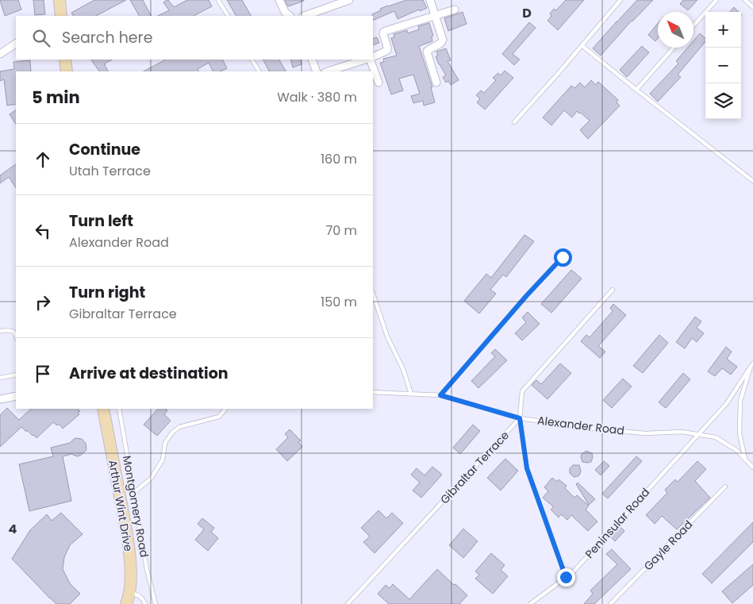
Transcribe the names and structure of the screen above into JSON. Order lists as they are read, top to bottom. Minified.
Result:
{"streets":{"main road":["Arthur Wint Drive"],"lane":["Alexander Road","Gibraltar Terrace","Montgomery Road","Peninsular Road","Gayle Road"]},"crossings":[["Alexander Road","Gibraltar Terrace"],["Alexander Road","Peninsular Road"],["Gibraltar Terrace","Peninsular Road"]],"north":"top left","page":{"map_buttons":["+","−"],"search":"Search here","heading":["5 min","Walk · 380 m"],"list":[["Continue","Utah Terrace","160 m"],["Turn left","Alexander Road","70 m"],["Turn right","Gibraltar Terrace","150 m"],"Arrive at destination"]},"grid":{"columns":["D"],"rows":["4"]}}
